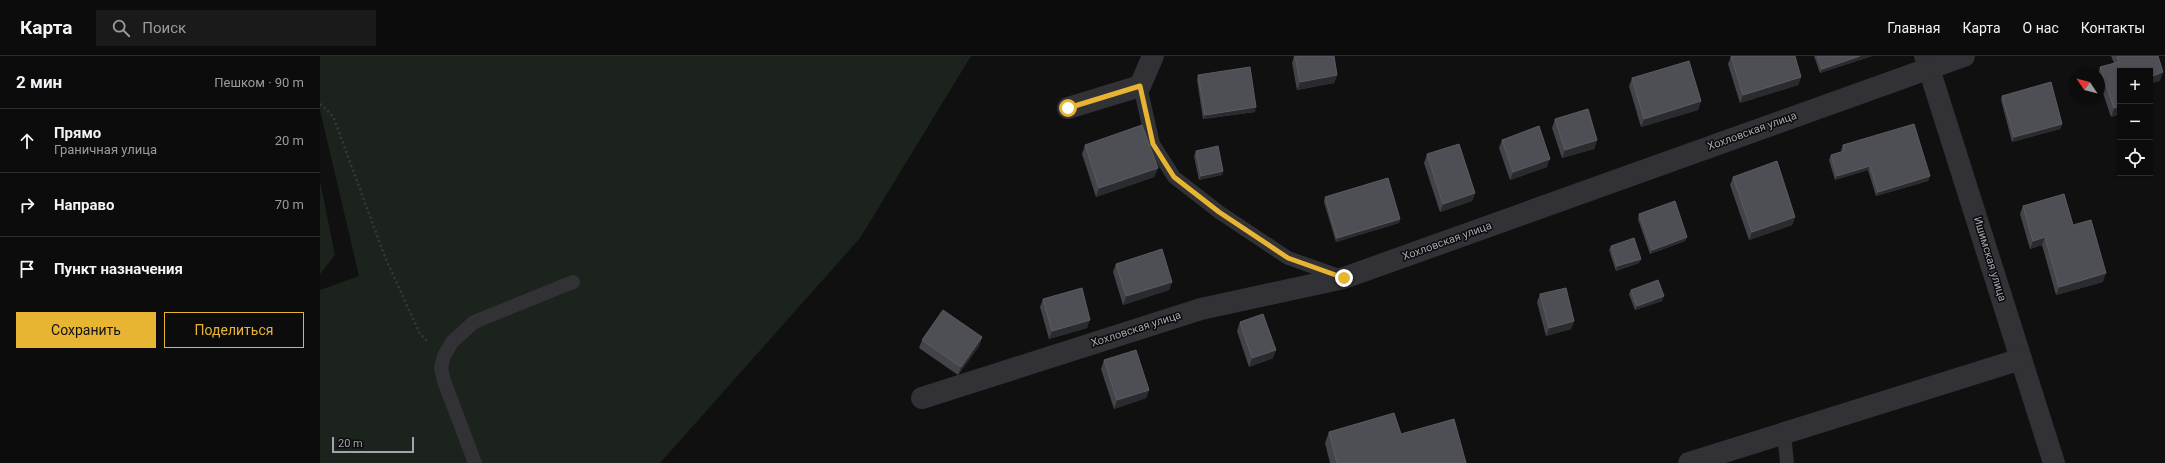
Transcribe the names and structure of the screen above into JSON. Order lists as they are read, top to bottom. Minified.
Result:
{"streets":{"street":["Хохловская улица","Ишимская улица"]},"crossings":[["Хохловская улица","Ишимская улица"]],"scale_bar":"20 m","north":"top left","page":{"header":"Карта","search":"Поиск","nav":["Главная","Карта","О нас","Контакты"],"heading":["2 мин","Пешком · 90 m"],"map_buttons":["+","−"],"list":[["Прямо","Граничная улица","20 m"],["Направо","70 m"],"Пункт назначения"],"buttons":["Сохранить","Поделиться"],"scale":"20 m"}}
